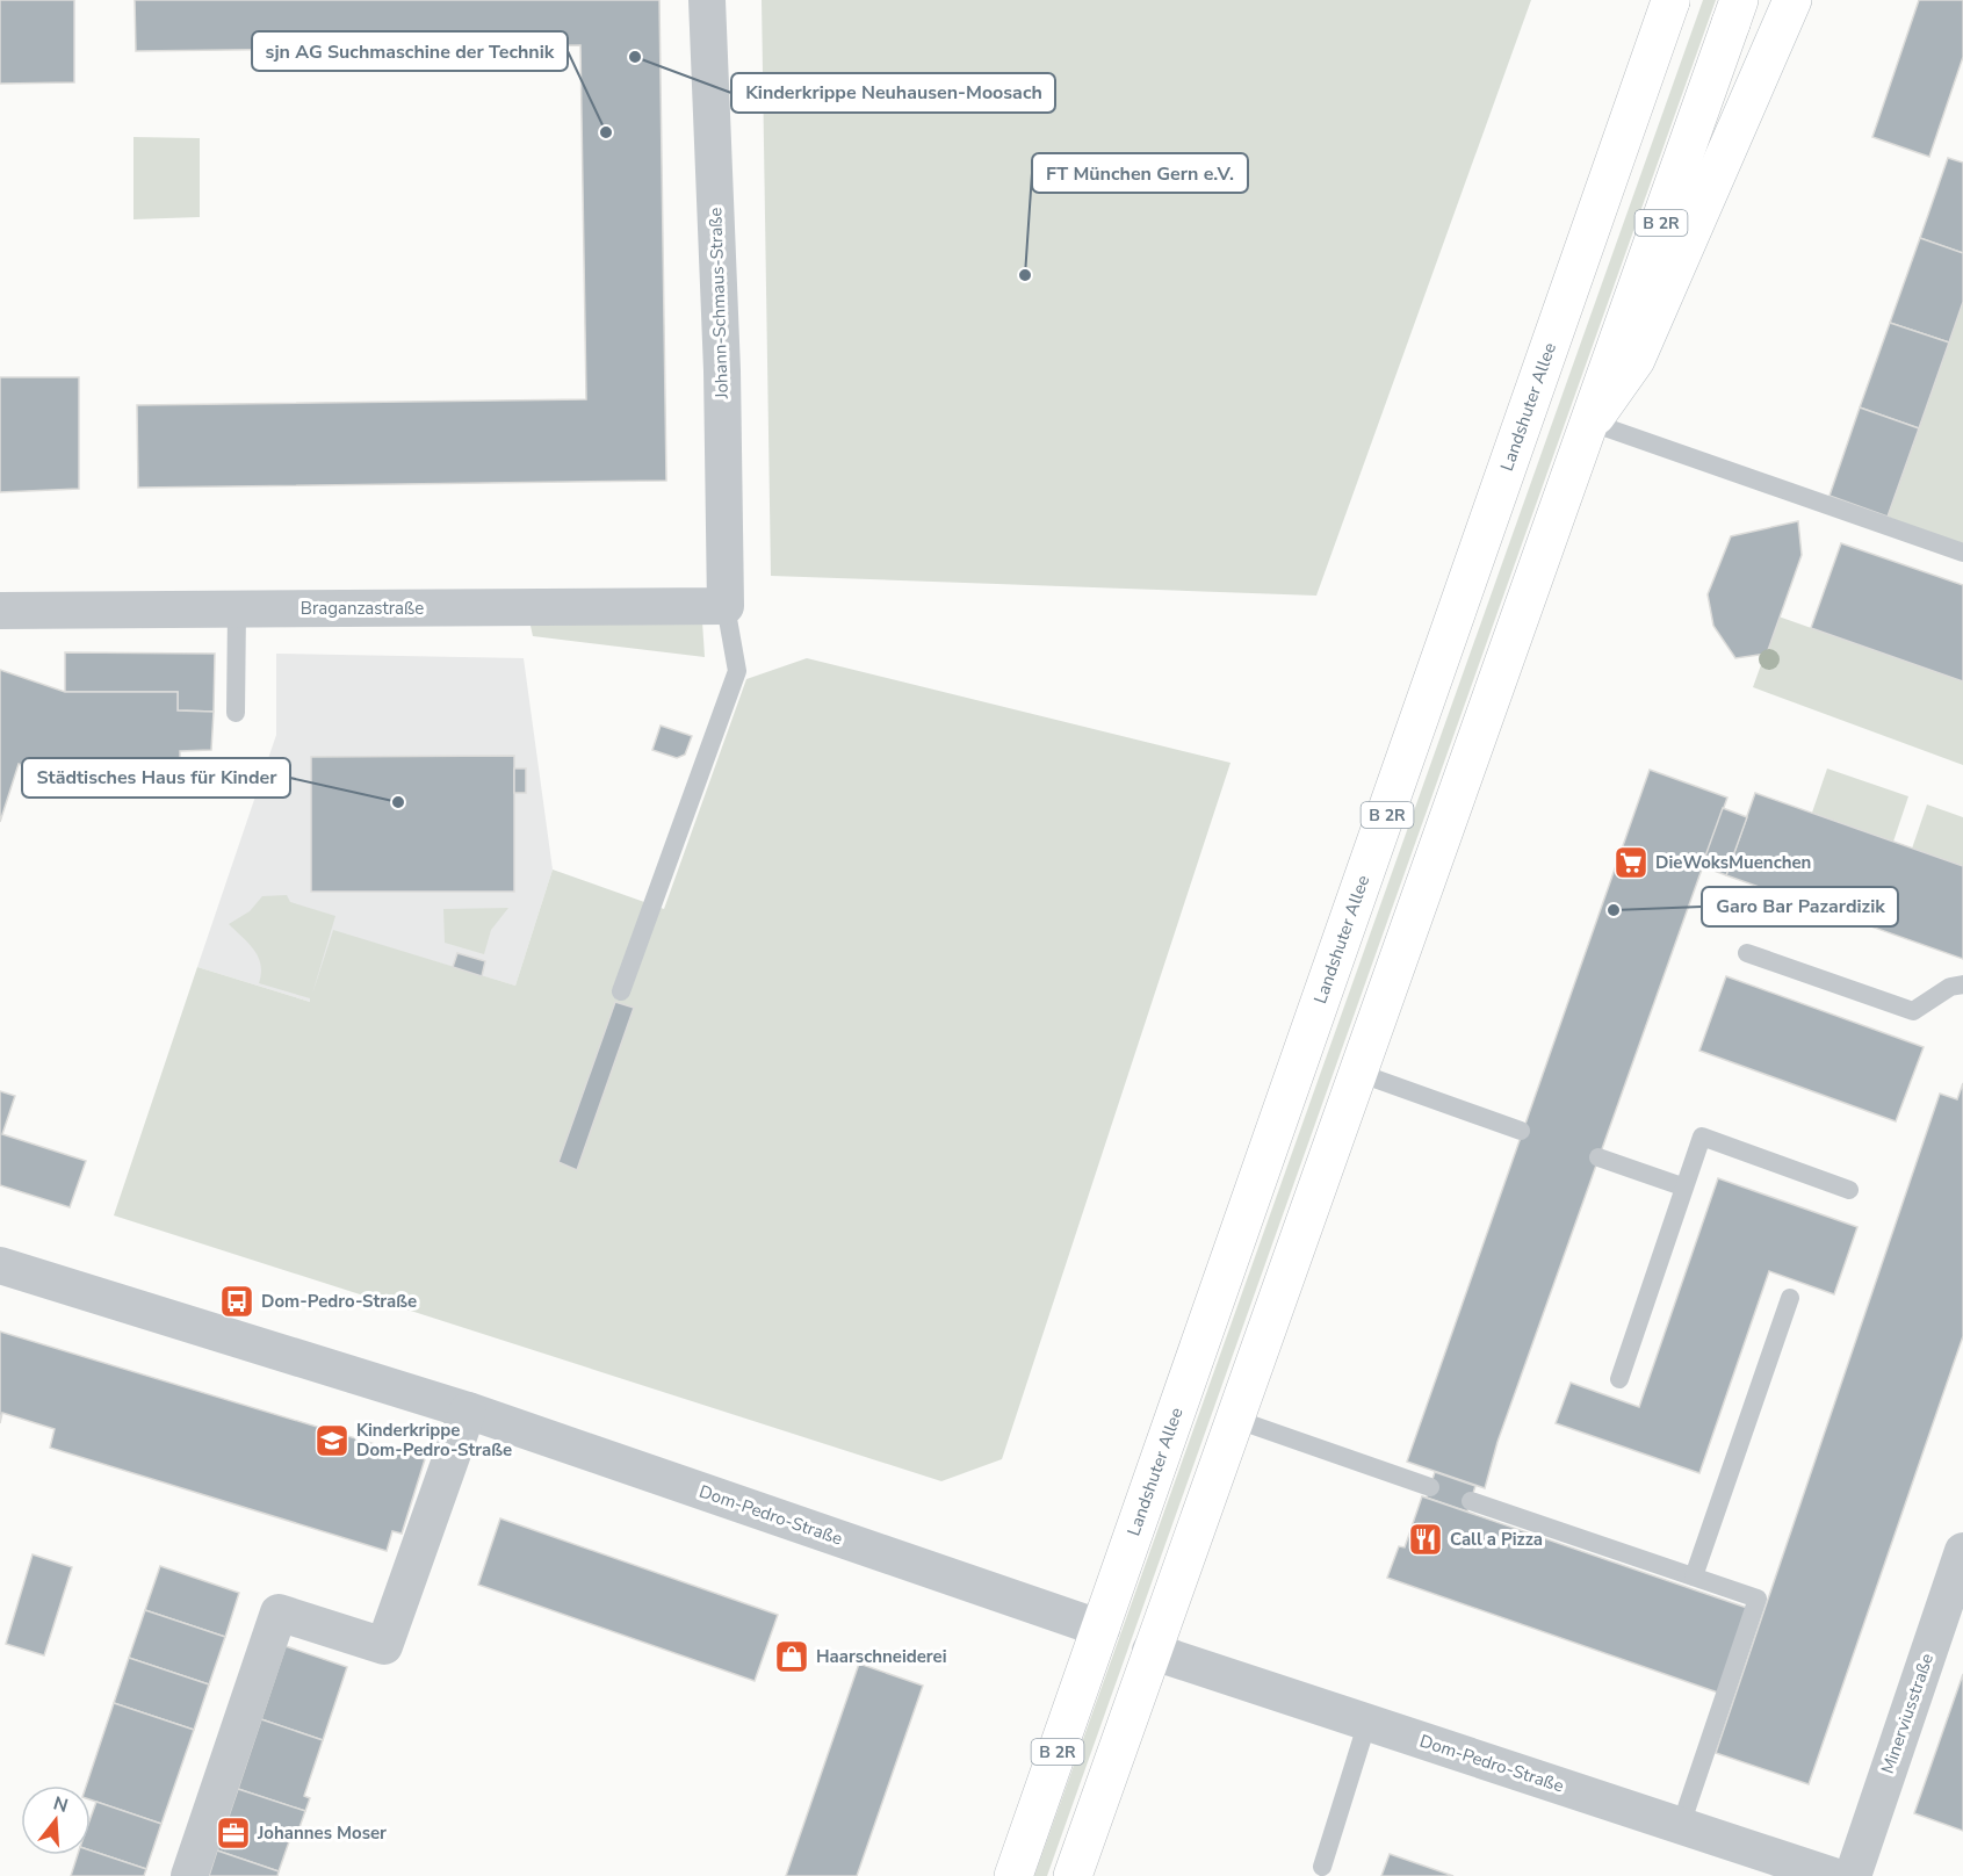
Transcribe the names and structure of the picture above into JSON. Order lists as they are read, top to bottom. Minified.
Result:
{"streets":{"main road":["B 2R","Landshuter Allee"],"street":["Johann-Schmaus-Straße","Braganzastraße","Dom-Pedro-Straße","Minerviusstraße"]},"crossings":[["B 2R","Dom-Pedro-Straße"],["Johann-Schmaus-Straße","Braganzastraße"],["Landshuter Allee","Dom-Pedro-Straße"]],"places":{"other":["Kinderkrippe Neuhausen-Moosach","sjn AG Suchmaschine der Technik","FT München Gern e.V.","Städtisches Haus für Kinder","Garo Bar Pazardizik"],"supermarket":["DieWoksMuenchen"],"bus stop":["Dom-Pedro-Straße"],"school or university":["Kinderkrippe Dom-Pedro-Straße"],"restaurant":["Call a Pizza"],"shop":["Haarschneiderei"],"office":["Johannes Moser"]},"north":"top"}
